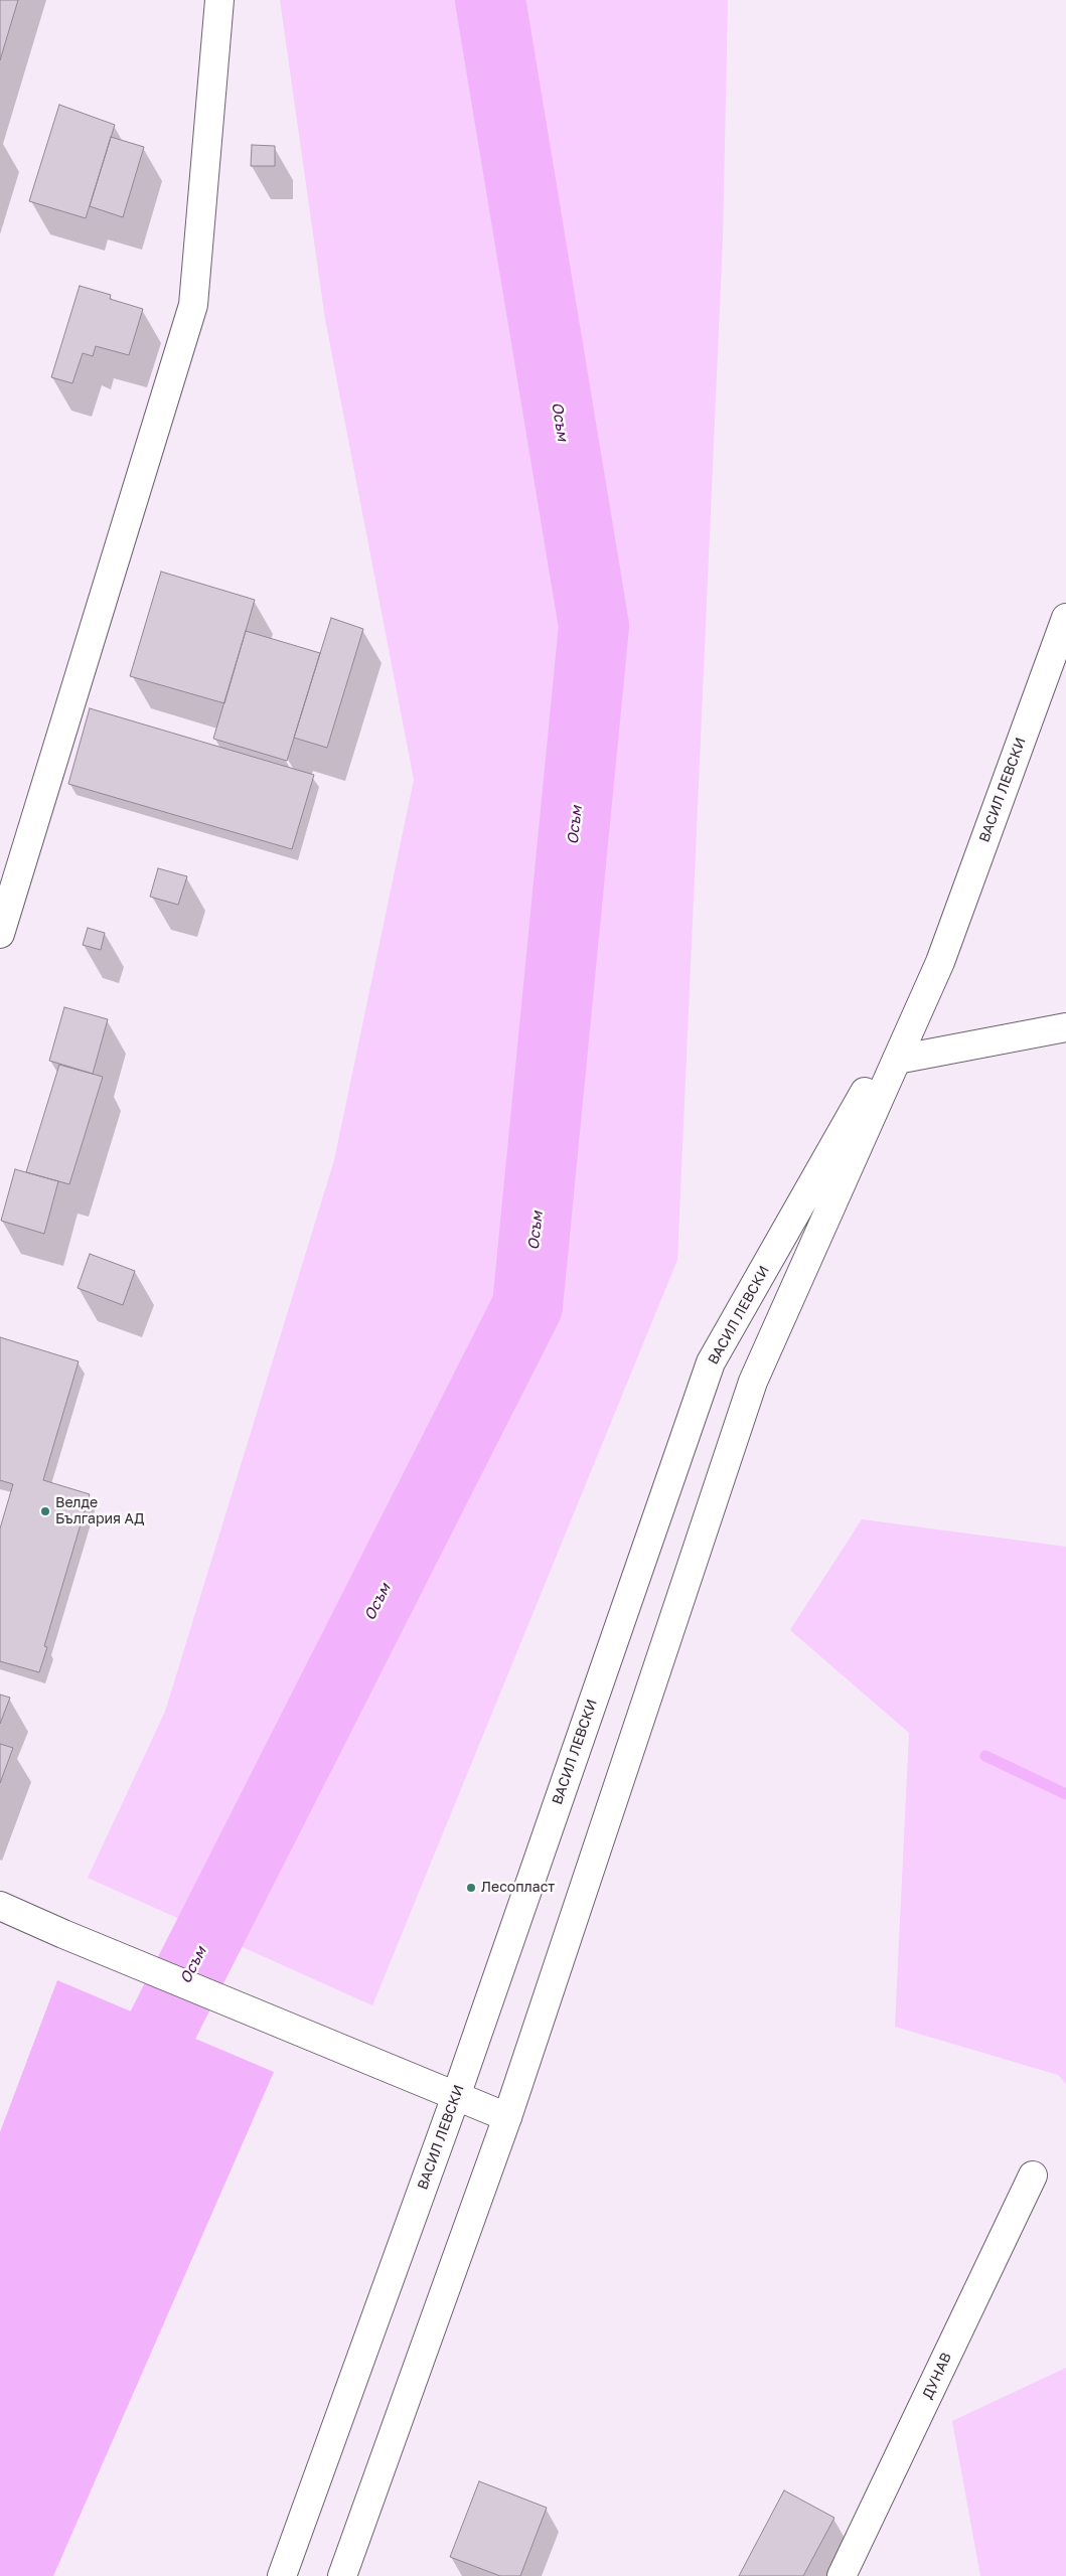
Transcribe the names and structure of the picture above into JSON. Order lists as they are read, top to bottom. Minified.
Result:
{"streets":{"main road":["ВАСИЛ ЛЕВСКИ","ДУНАВ"]},"water":["Осъм"],"places":["Велде България АД","Лесопласт"]}
